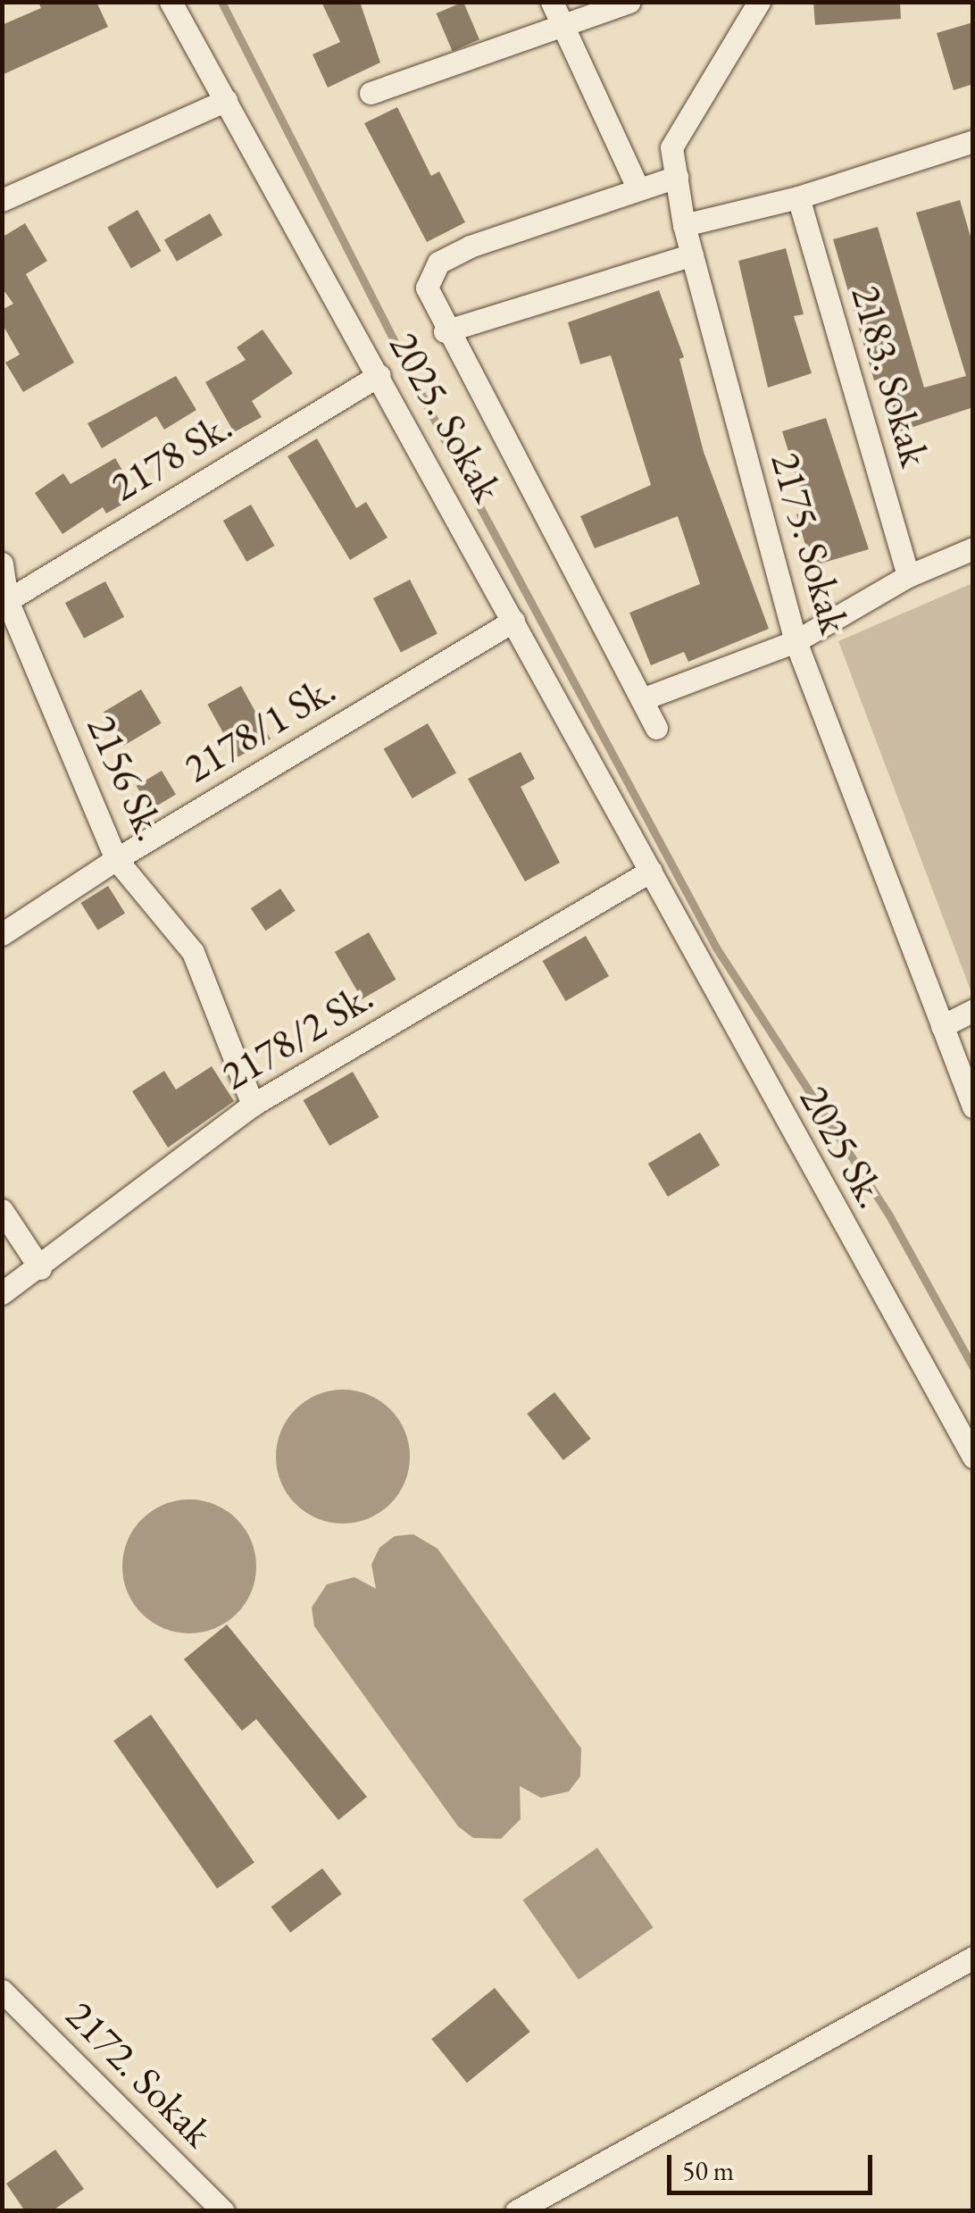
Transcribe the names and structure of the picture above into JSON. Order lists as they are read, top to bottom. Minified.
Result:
{"streets":{"street":["2183. Sokak","2025. Sokak","2178 Sk.","2175. Sokak","2178/1 Sk.","2156 Sk.","2178/2 Sk.","2025 Sk.","2172. Sokak"]},"crossings":[["2025. Sokak","2178 Sk."],["2025. Sokak","2178/1 Sk."],["2025. Sokak","2178/2 Sk."],["2025. Sokak","2025 Sk."],["2178 Sk.","2156 Sk."],["2178/1 Sk.","2156 Sk."],["2156 Sk.","2178/2 Sk."],["2178/2 Sk.","2025 Sk."]],"scale_bar":"50 m"}
